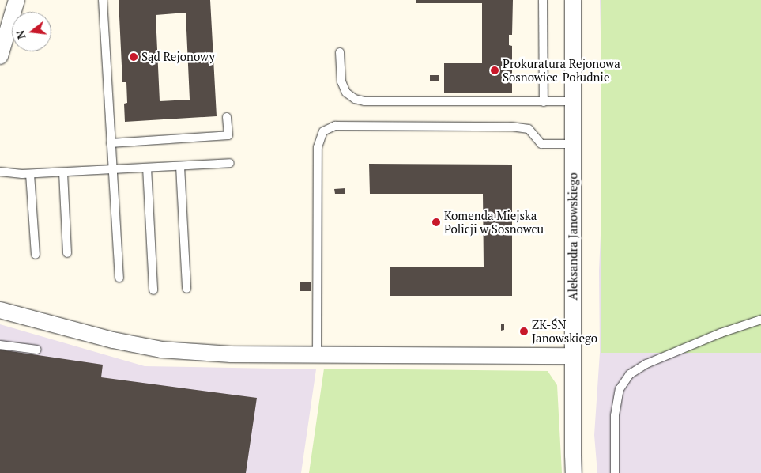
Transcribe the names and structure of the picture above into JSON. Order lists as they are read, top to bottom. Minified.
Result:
{"streets":{"street":["Aleksandra Janowskiego"]},"places":["Sąd Rejonowy","Prokuratura Rejonowa Sosnowiec-Południe","Komenda Miejska Policji w Sosnowcu","ZK-ŚN Janowskiego"],"north":"left"}
